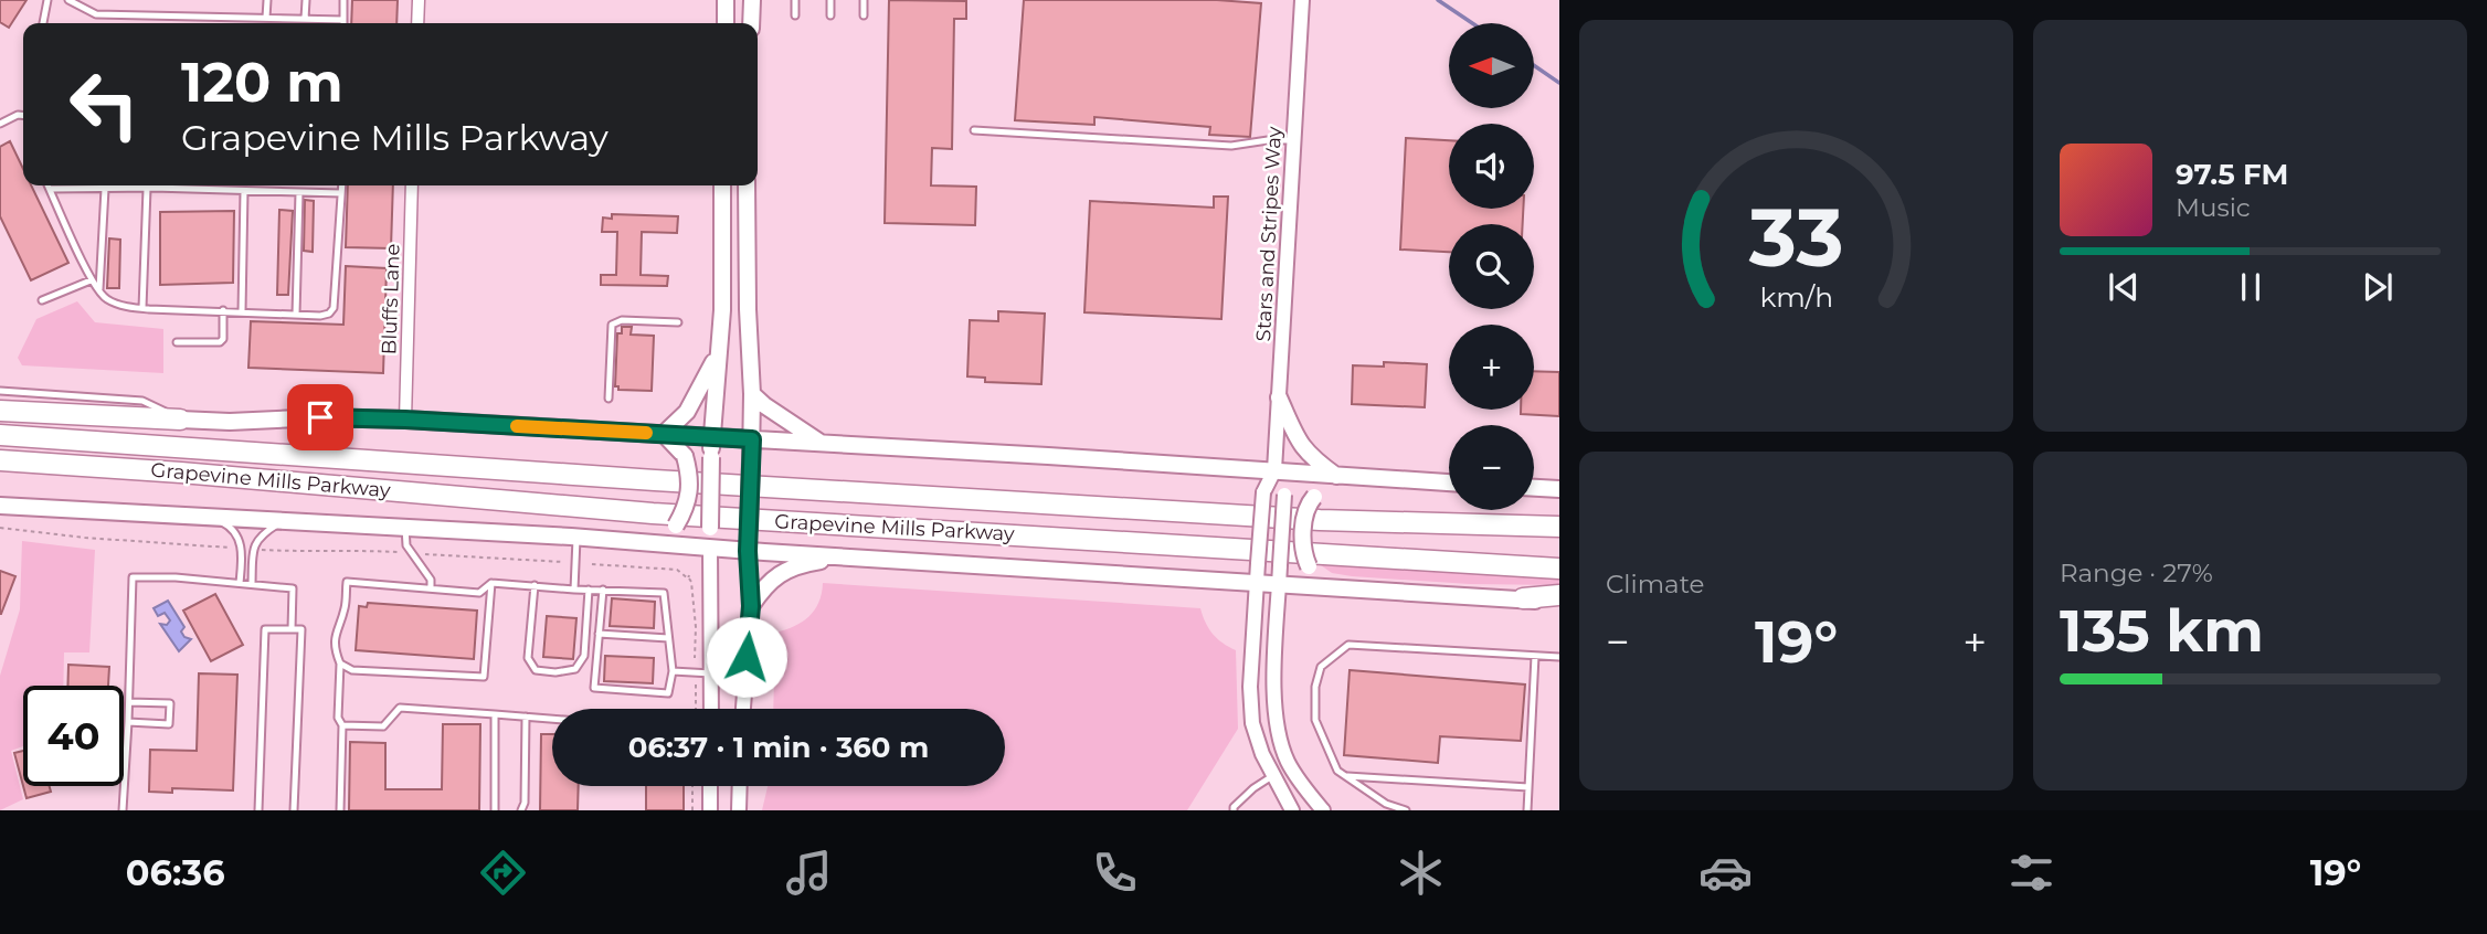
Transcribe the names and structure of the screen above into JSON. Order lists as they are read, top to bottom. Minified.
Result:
{"streets":{"highway":["Grapevine Mills Parkway"],"street":["Stars and Stripes Way","Bluffs Lane"]},"crossings":[["Stars and Stripes Way","Grapevine Mills Parkway"]],"north":"left","page":{"map_buttons":["+","−"],"turn":["120 m","Grapevine Mills Parkway"],"song":["97.5 FM","Music"],"tile":["Climate",["Range · 27%","135 km"]],"heat":["−","19°","+"],"limit":"40","trip":"06:37 · 1 min · 360 m","tabs":["06:36","19°"],"gauge":["33","km/h"]}}
